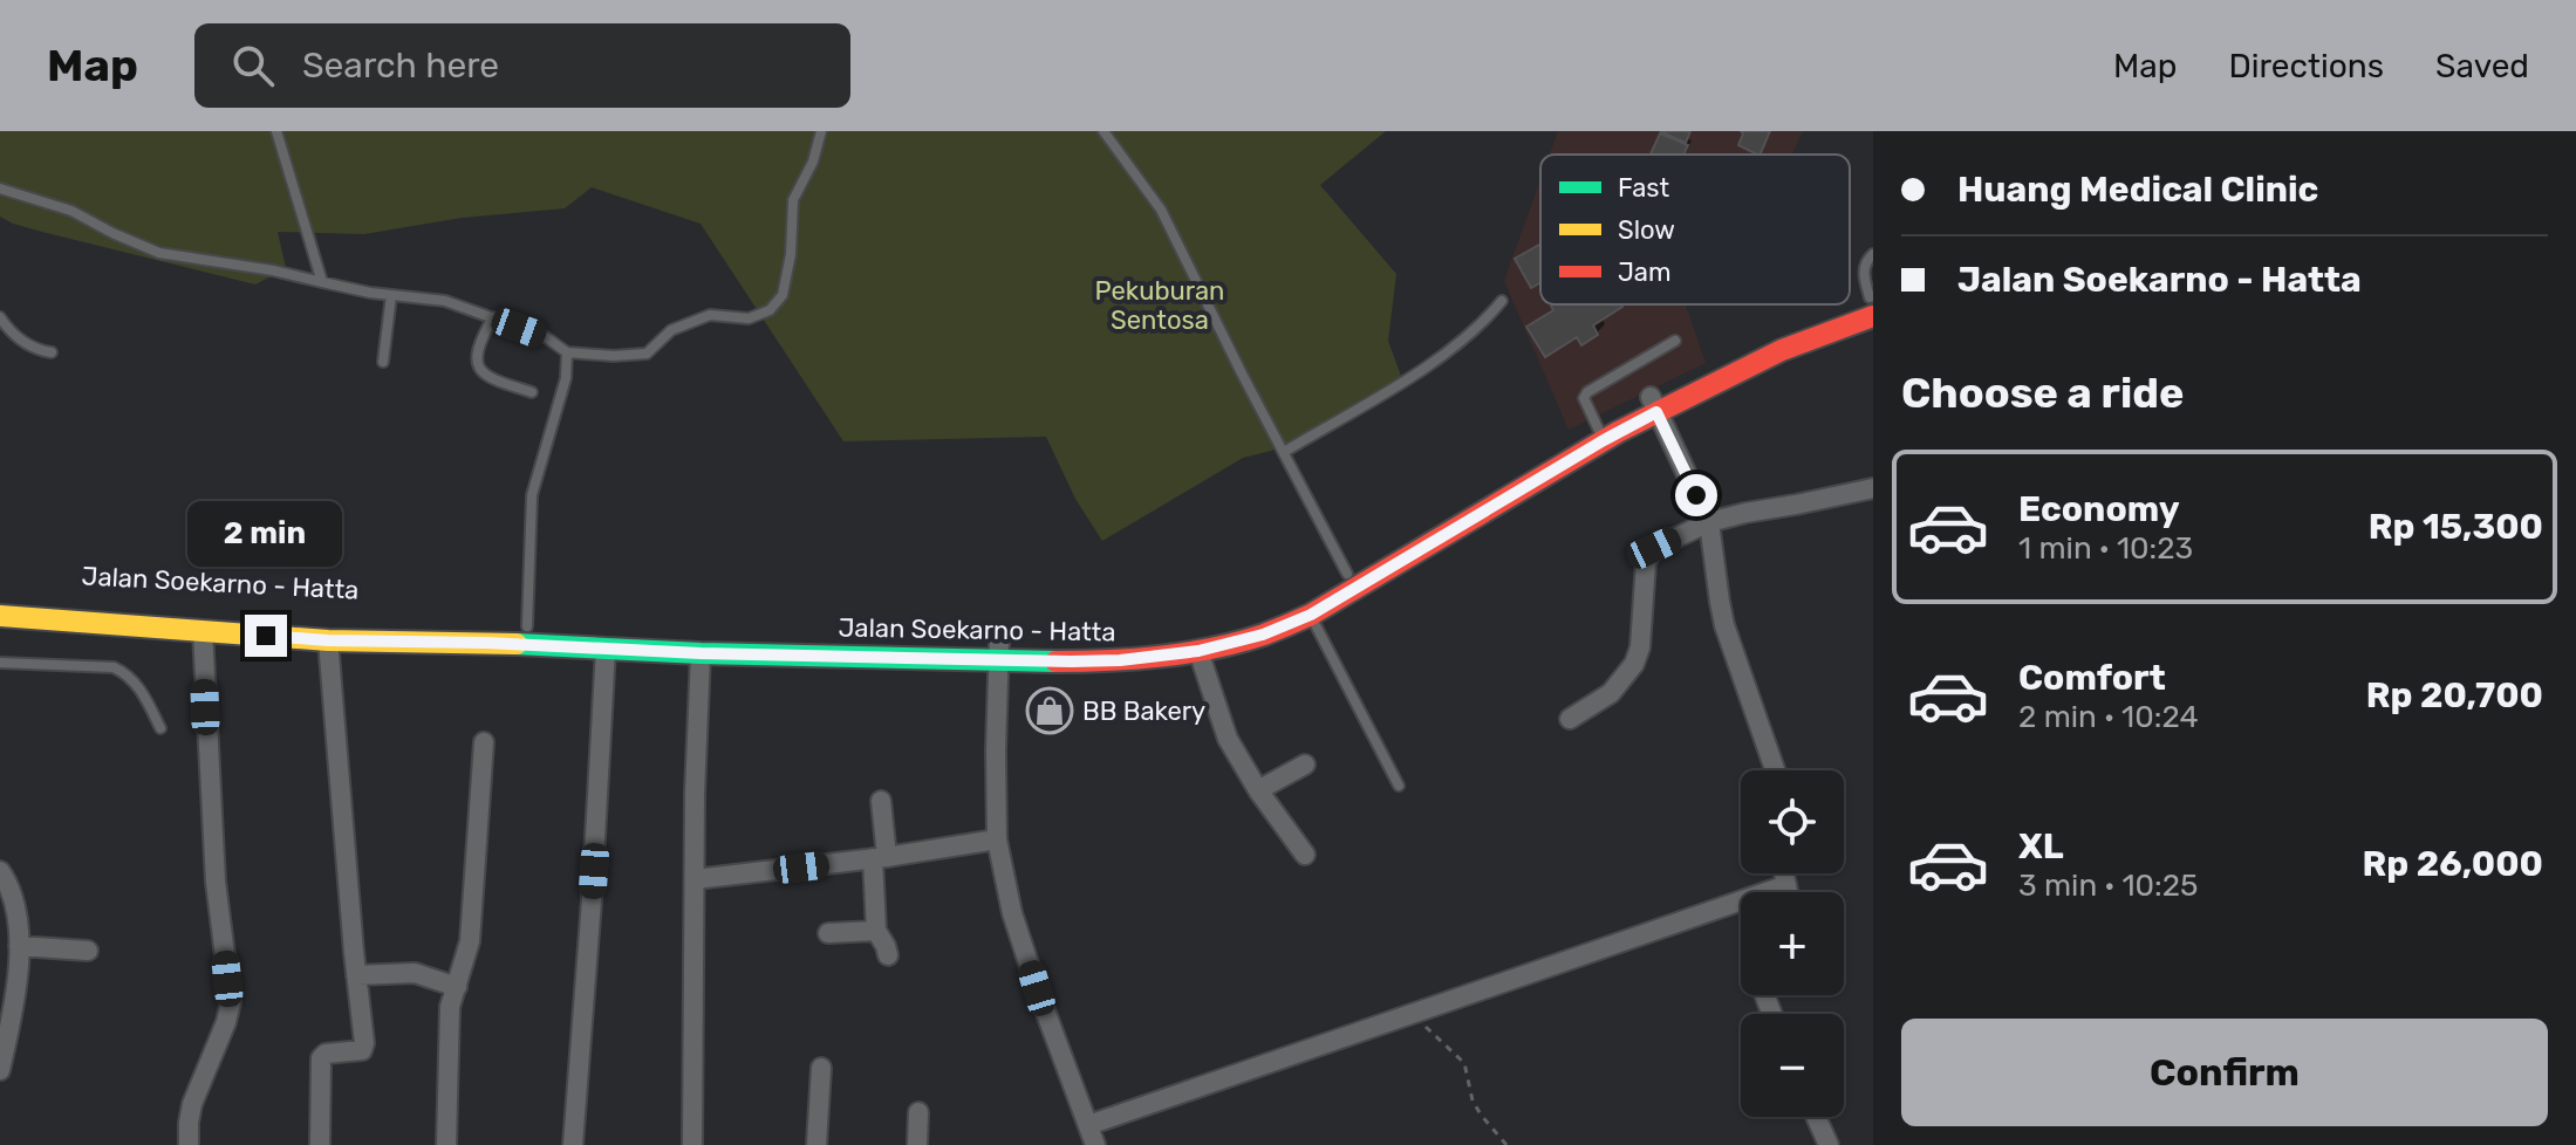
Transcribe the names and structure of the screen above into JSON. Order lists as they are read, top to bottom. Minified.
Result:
{"streets":{"highway":["Jalan Soekarno - Hatta"]},"parks":["Pekuburan Sentosa"],"places":{"shop":["BB Bakery"]},"legend":["Fast","Slow","Jam"],"page":{"header":"Map","search":"Search here","nav":["Map","Directions","Saved"],"banner":["Huang Medical Clinic","Jalan Soekarno - Hatta"],"heading":"Choose a ride","list":[{"name":"Economy","note":"1 min · 10:23","value":"Rp 15,300"},{"name":"Comfort","note":"2 min · 10:24","value":"Rp 20,700"},{"name":"XL","note":"3 min · 10:25","value":"Rp 26,000"}],"bubble":"2 min","map_buttons":["+","−"],"buttons":"Confirm"}}
